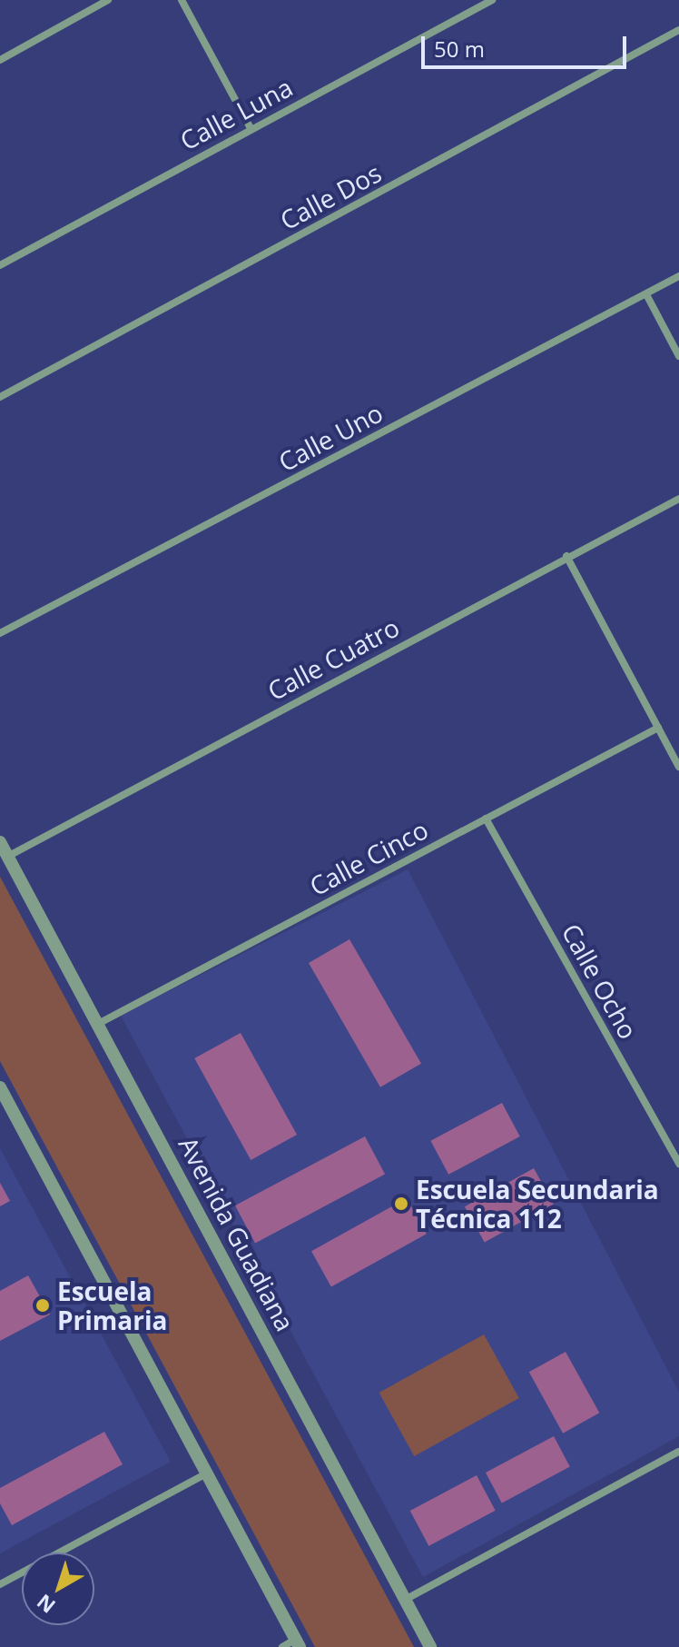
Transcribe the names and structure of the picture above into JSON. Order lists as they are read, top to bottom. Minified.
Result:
{"streets":{"street":["Calle Luna","Calle Dos","Calle Uno","Calle Cuatro","Calle Cinco","Calle Ocho","Avenida Guadiana"]},"crossings":[["Calle Cuatro","Avenida Guadiana"],["Calle Cinco","Calle Ocho"],["Calle Cinco","Avenida Guadiana"]],"places":["Escuela Secundaria Técnica 112","Escuela Primaria"],"scale_bar":"50 m","north":"bottom left"}
